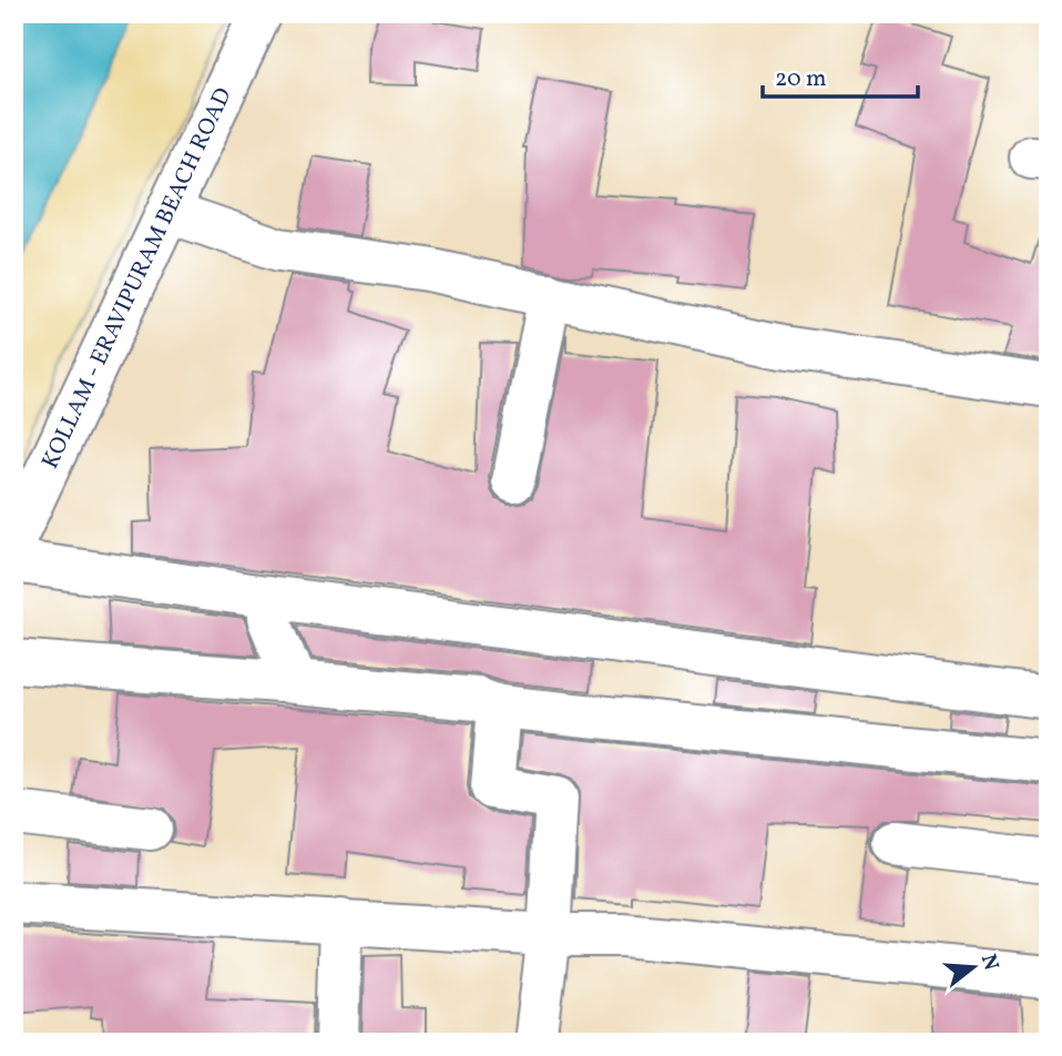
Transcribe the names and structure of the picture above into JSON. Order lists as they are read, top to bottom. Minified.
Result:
{"streets":{"street":["KOLLAM - ERAVIPURAM BEACH ROAD"]},"scale_bar":"20 m","north":"right"}
